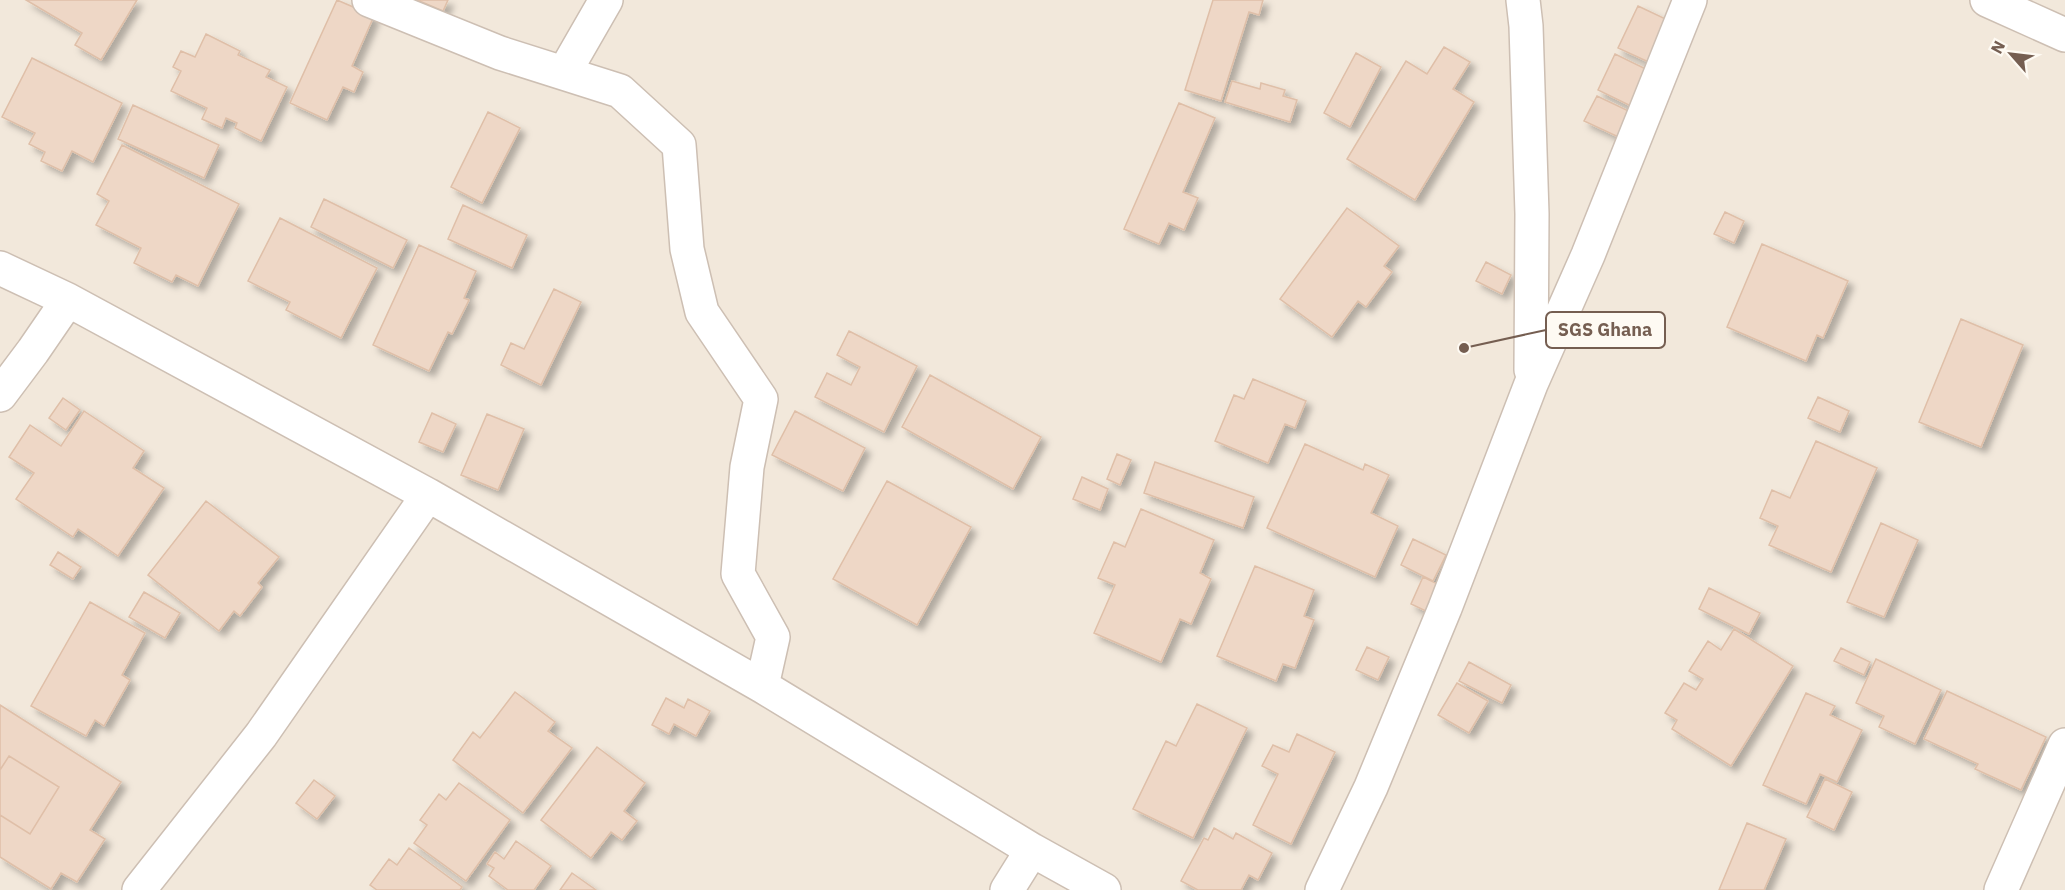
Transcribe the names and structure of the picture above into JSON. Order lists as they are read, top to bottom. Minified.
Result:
{"places":["SGS Ghana"],"north":"top left"}
